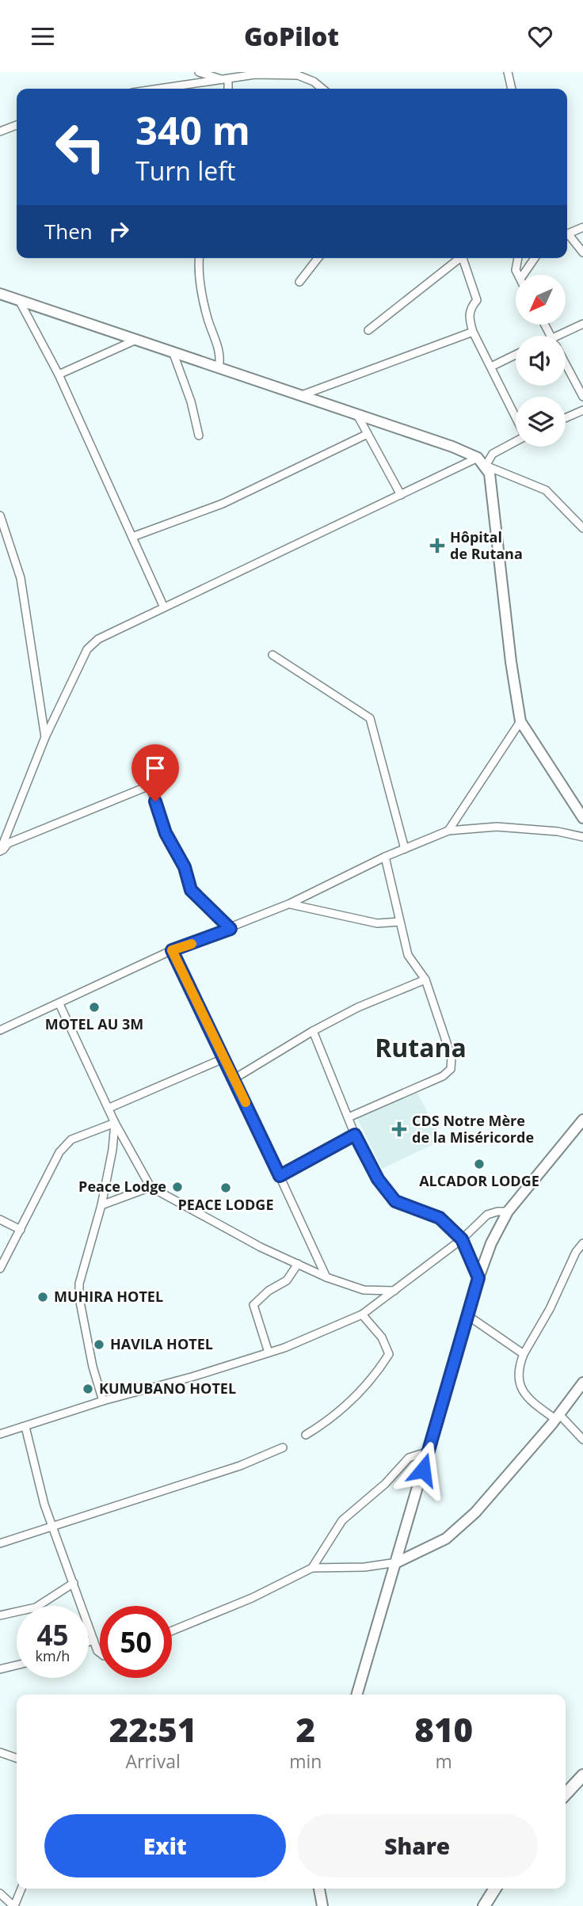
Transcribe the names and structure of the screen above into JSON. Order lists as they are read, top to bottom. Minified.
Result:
{"districts":["Rutana"],"places":{"health":["Hôpital de Rutana","CDS Notre Mère de la Miséricorde"],"other":["MOTEL AU 3M","ALCADOR LODGE","Peace Lodge","PEACE LODGE","MUHIRA HOTEL","HAVILA HOTEL","KUMUBANO HOTEL"]},"north":"bottom left","page":{"header":"GoPilot","turn":["340 m","Turn left"],"then":"Then","speed":"45 km/h","limit":"50","eta":["22:51","Arrival","2","min","810","m"],"buttons":["Exit","Share"]}}
